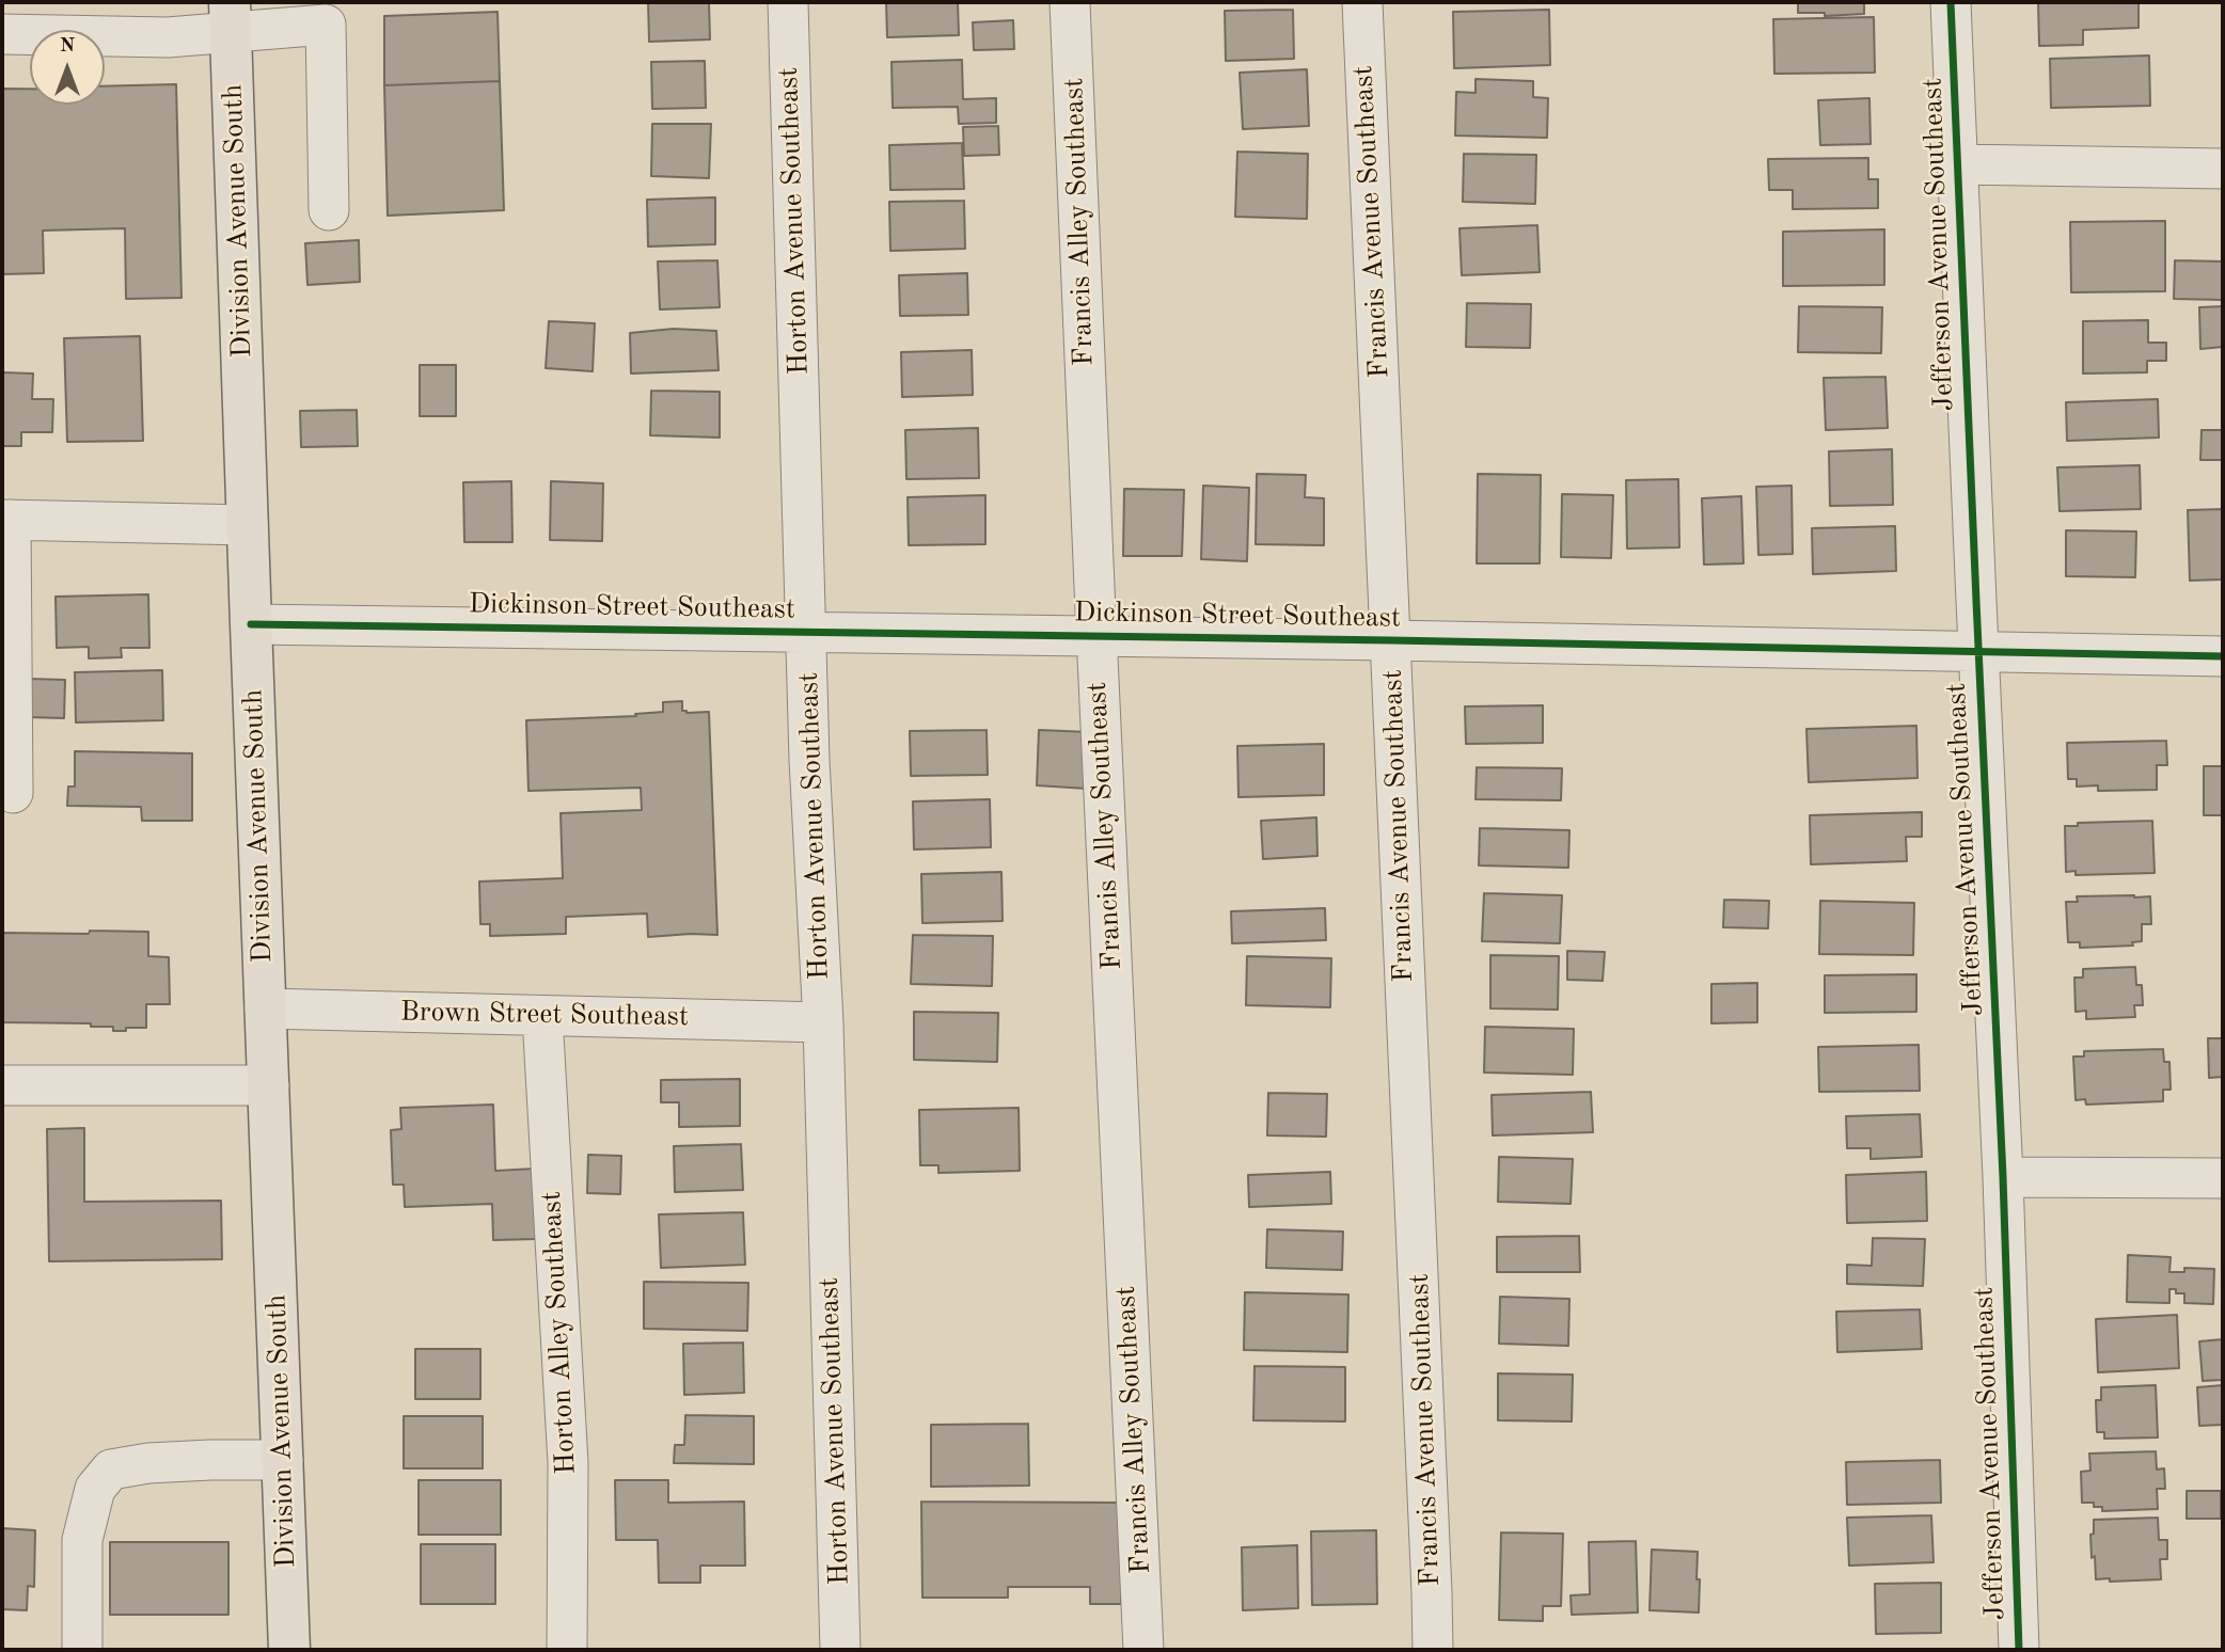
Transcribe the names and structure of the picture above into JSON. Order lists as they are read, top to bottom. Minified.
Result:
{"streets":{"main road":["Division Avenue South"],"street":["Horton Avenue Southeast","Francis Alley Southeast","Francis Avenue Southeast","Jefferson Avenue Southeast","Dickinson Street Southeast","Brown Street Southeast","Horton Alley Southeast"]},"crossings":[["Division Avenue South","Dickinson Street Southeast"],["Division Avenue South","Brown Street Southeast"],["Horton Avenue Southeast","Dickinson Street Southeast"],["Horton Avenue Southeast","Brown Street Southeast"],["Francis Alley Southeast","Dickinson Street Southeast"],["Francis Avenue Southeast","Dickinson Street Southeast"],["Jefferson Avenue Southeast","Dickinson Street Southeast"],["Brown Street Southeast","Horton Alley Southeast"]],"north":"top"}
